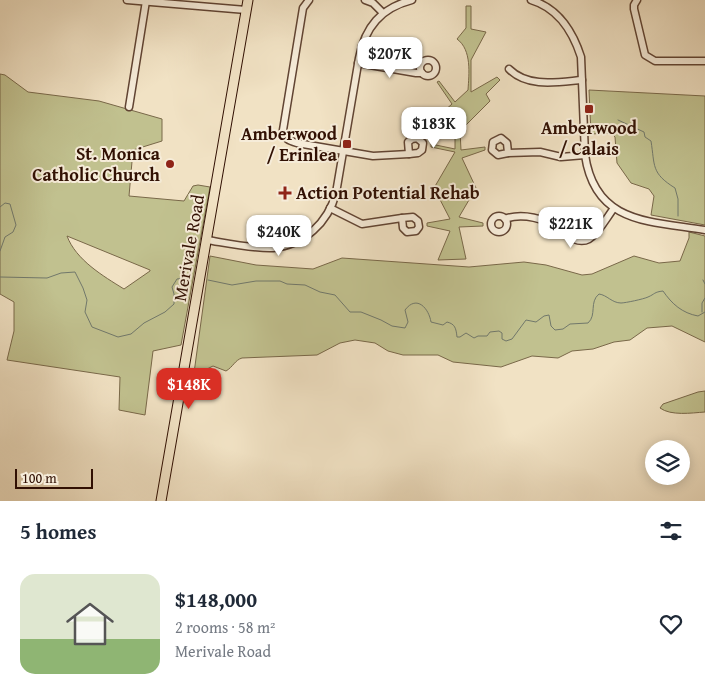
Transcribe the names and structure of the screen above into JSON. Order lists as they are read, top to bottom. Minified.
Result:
{"streets":{"main road":["Merivale Road"]},"places":{"transit":["Amberwood / Calais","Amberwood / Erinlea"],"other":["St. Monica Catholic Church"],"health":["Action Potential Rehab"]},"scale_bar":"100 m","page":{"price":["$207K","$183K","$221K","$240K","$148K"],"scale":"100 m","heading":"5 homes","list":[{"name":"$148,000","note":"2 rooms · 58 m² · Merivale Road"}]}}
